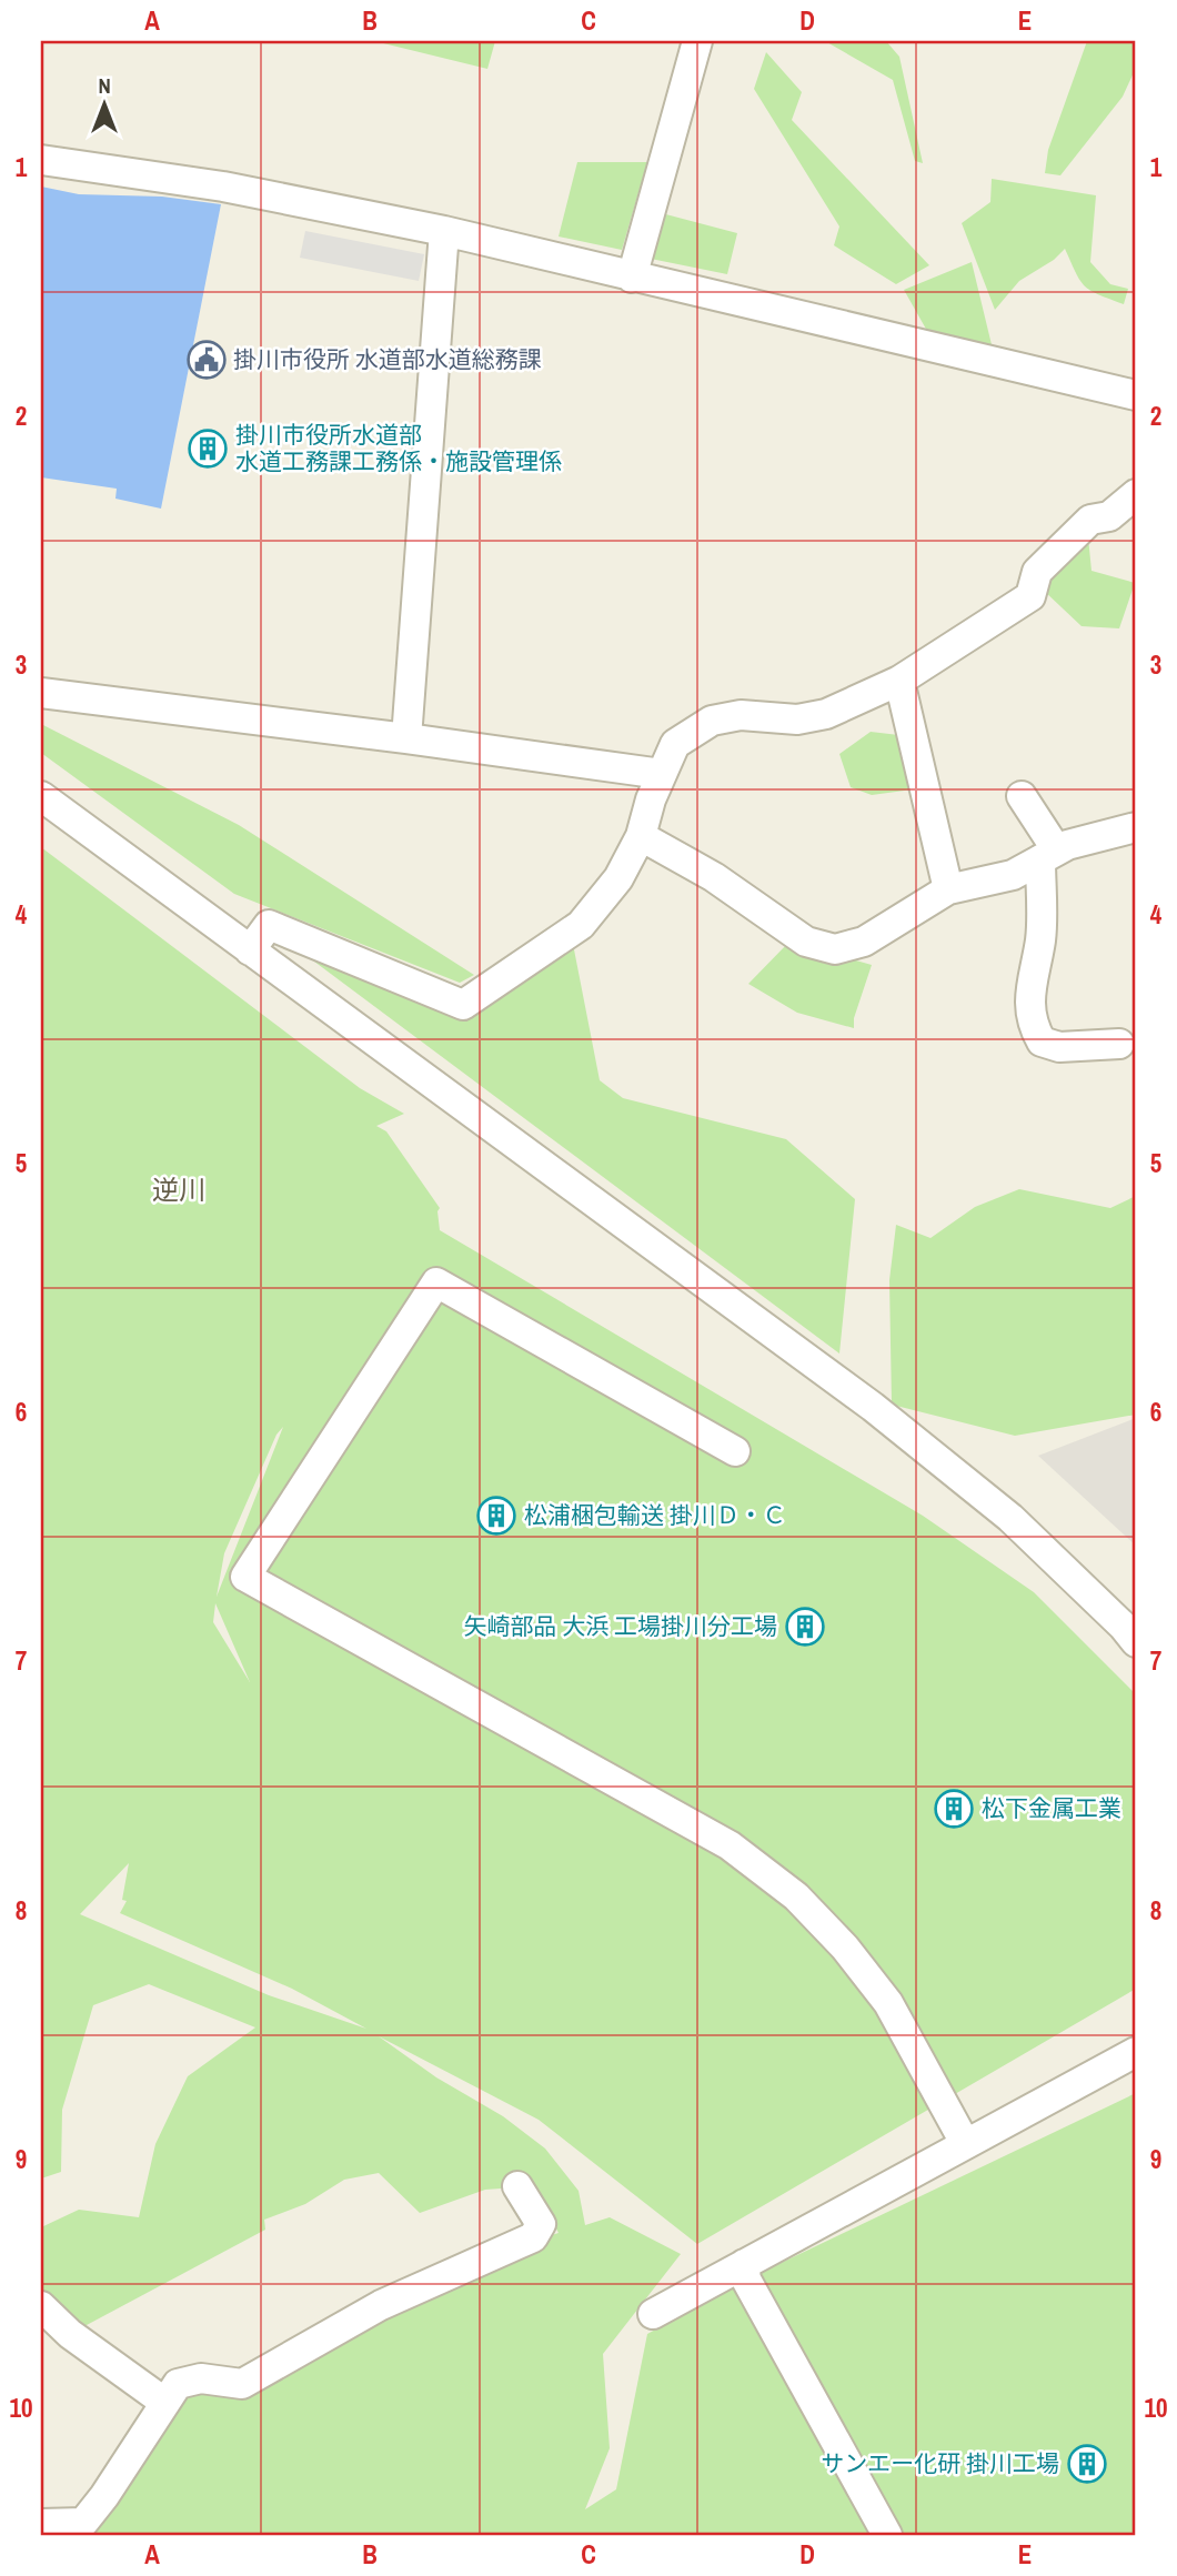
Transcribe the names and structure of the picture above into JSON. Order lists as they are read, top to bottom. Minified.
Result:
{"districts":["逆川"],"places":{"public building":["掛川市役所 水道部水道総務課"],"building":["掛川市役所水道部 水道工務課工務係・施設管理係","松浦梱包輸送 掛川Ｄ・Ｃ","矢崎部品 大浜 工場掛川分工場","松下金属工業","サンエー化研 掛川工場"]},"north":"top","grid":{"columns":["A","B","C","D","E"],"rows":["1","2","3","4","5","6","7","8","9","10"]}}
